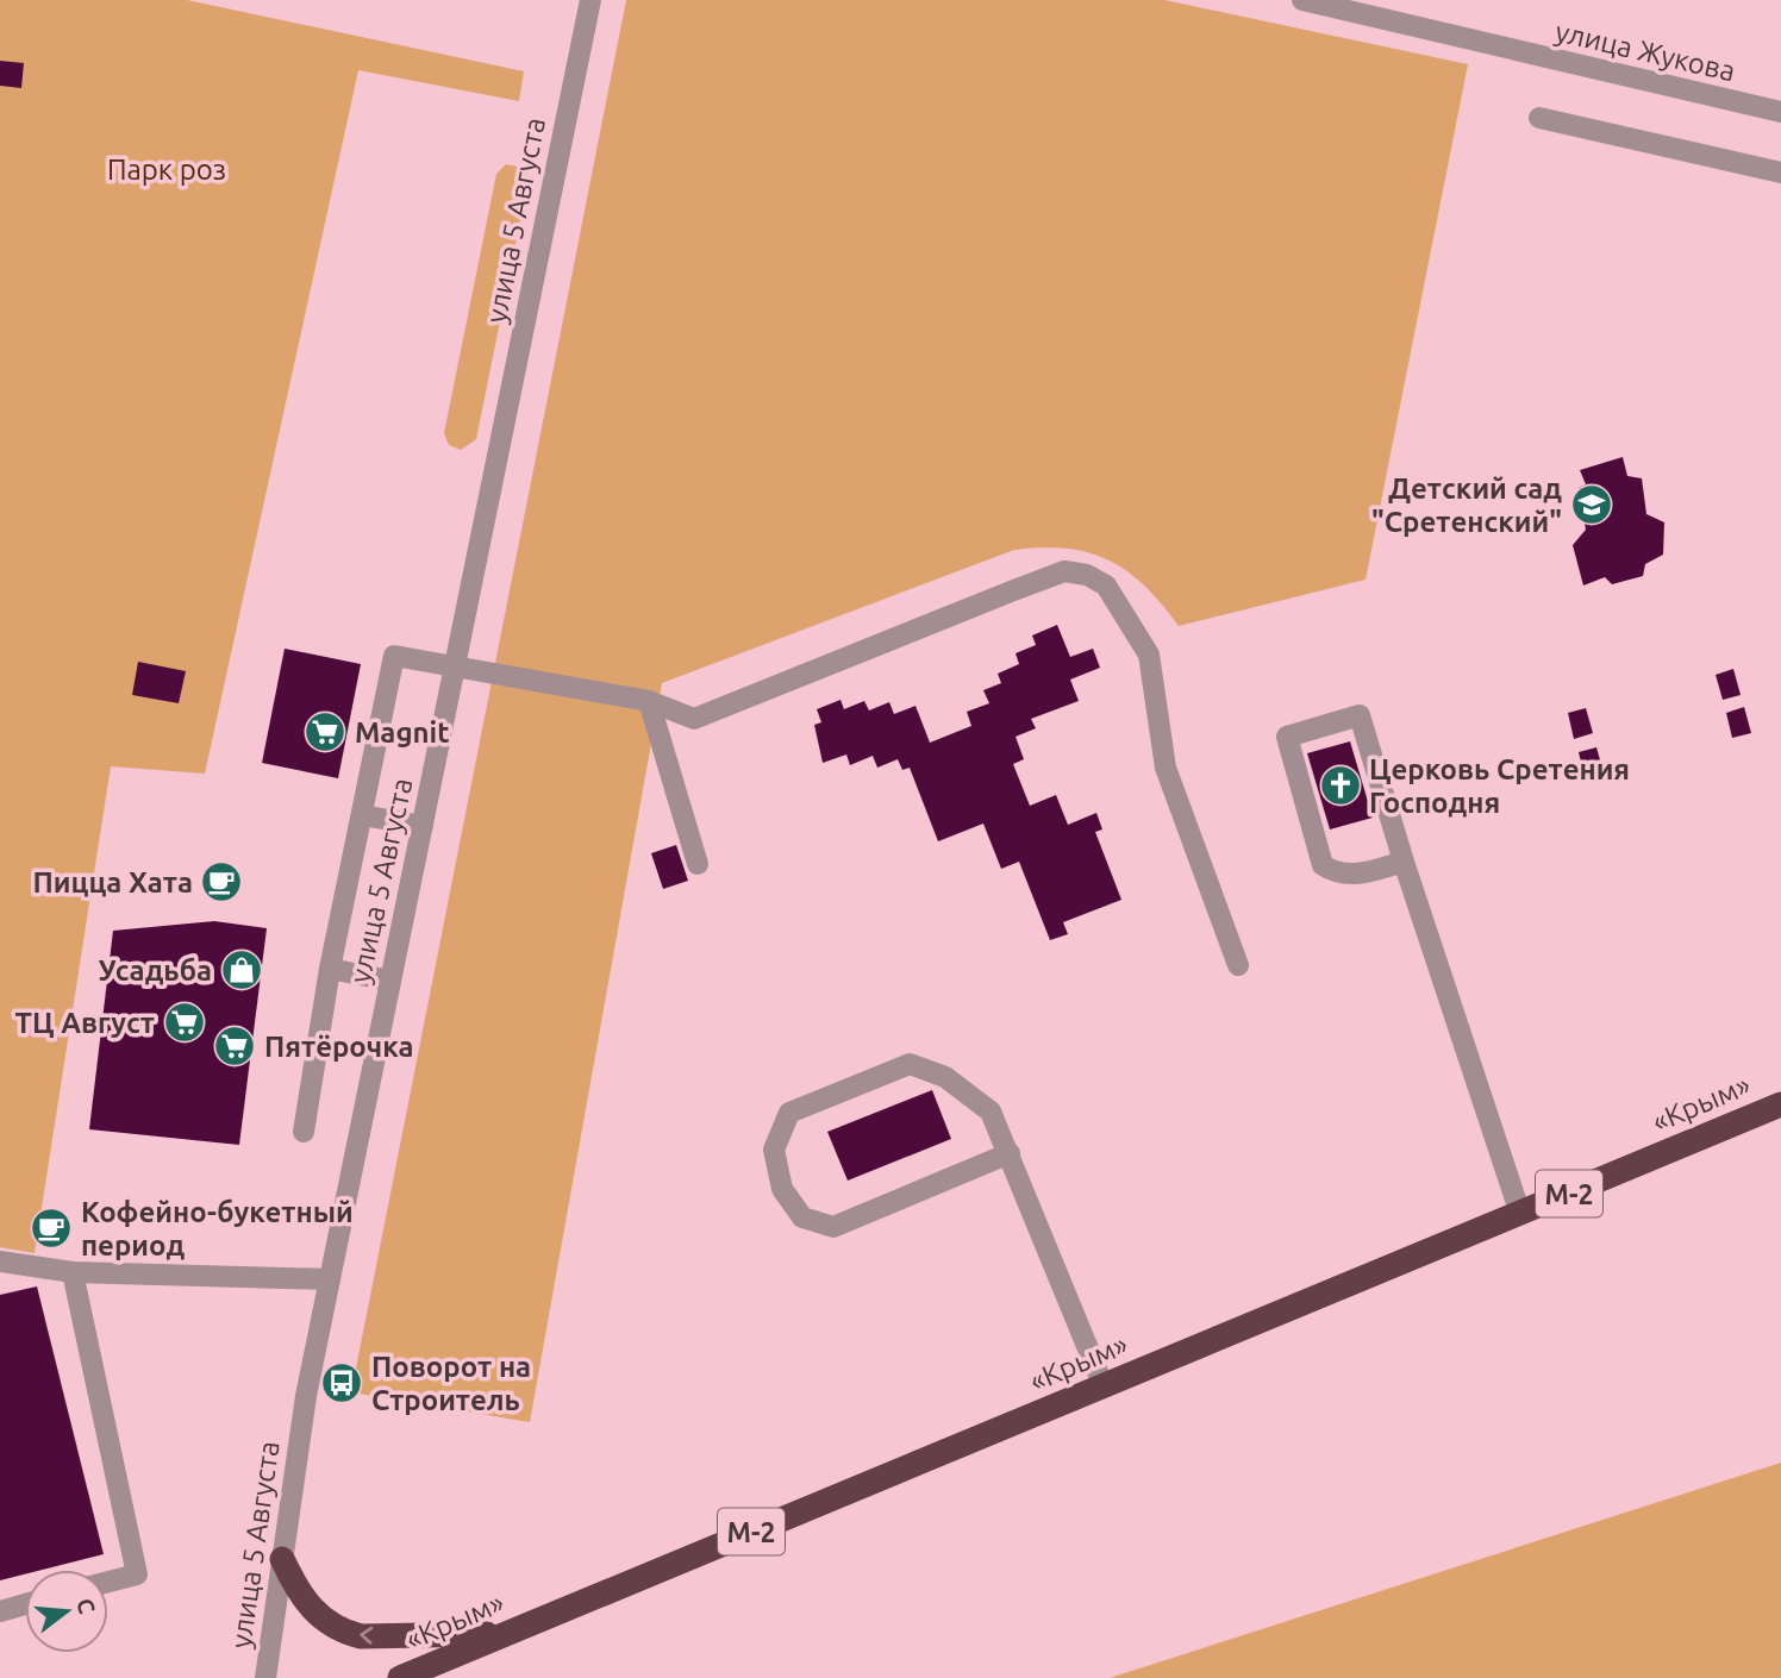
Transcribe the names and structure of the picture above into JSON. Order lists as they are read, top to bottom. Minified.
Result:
{"streets":{"highway":["«Крым»","М-2"],"street":["улица Жукова","улица 5 Августа"]},"parks":["Парк роз"],"places":{"school or university":["Детский сад \"Сретенский\""],"supermarket":["Magnit","ТЦ Август","Пятёрочка"],"church":["Церковь Сретения Господня"],"cafe":["Пицца Хата","Кофейно-букетный период"],"shop":["Усадьба"],"bus stop":["Поворот на Строитель"]},"north":"right"}
